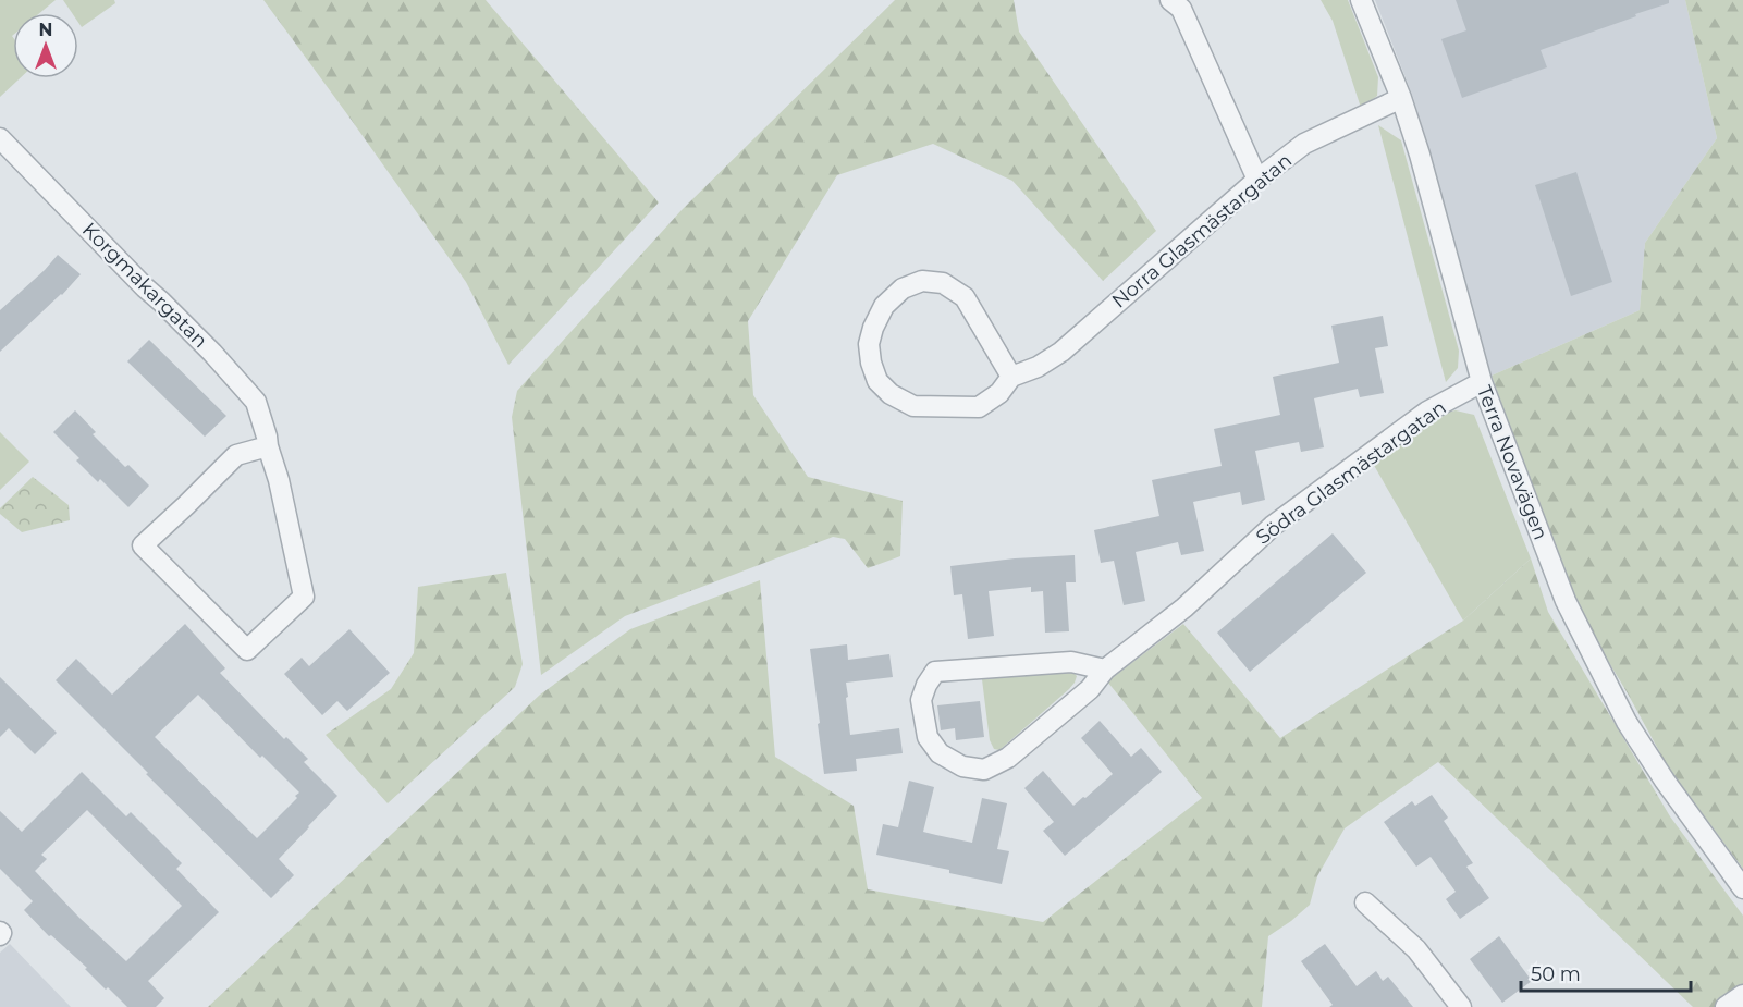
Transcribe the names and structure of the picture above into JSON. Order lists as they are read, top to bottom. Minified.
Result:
{"streets":{"street":["Norra Glasmästargatan","Korgmakargatan","Terra Novavägen","Södra Glasmästargatan"]},"crossings":[["Norra Glasmästargatan","Terra Novavägen"],["Terra Novavägen","Södra Glasmästargatan"]],"scale_bar":"50 m","north":"top"}
